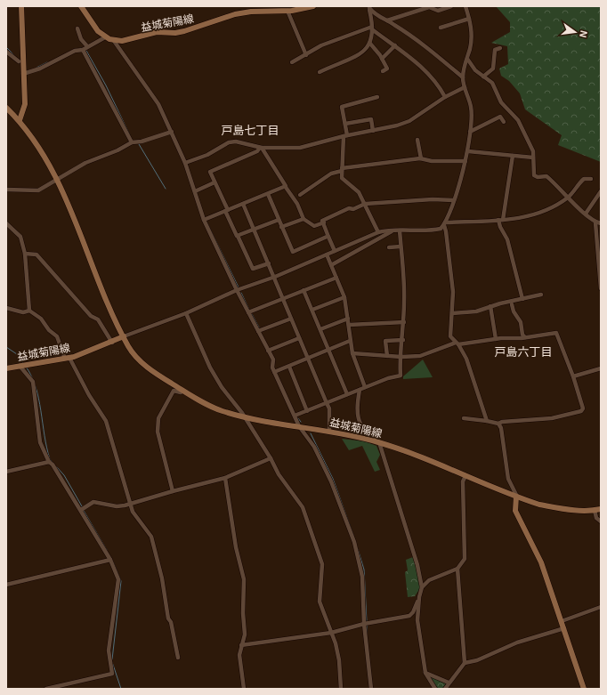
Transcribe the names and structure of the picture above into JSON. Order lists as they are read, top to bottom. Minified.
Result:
{"streets":{"main road":["益城菊陽線"]},"districts":["戸島七丁目","戸島六丁目"],"north":"right"}
